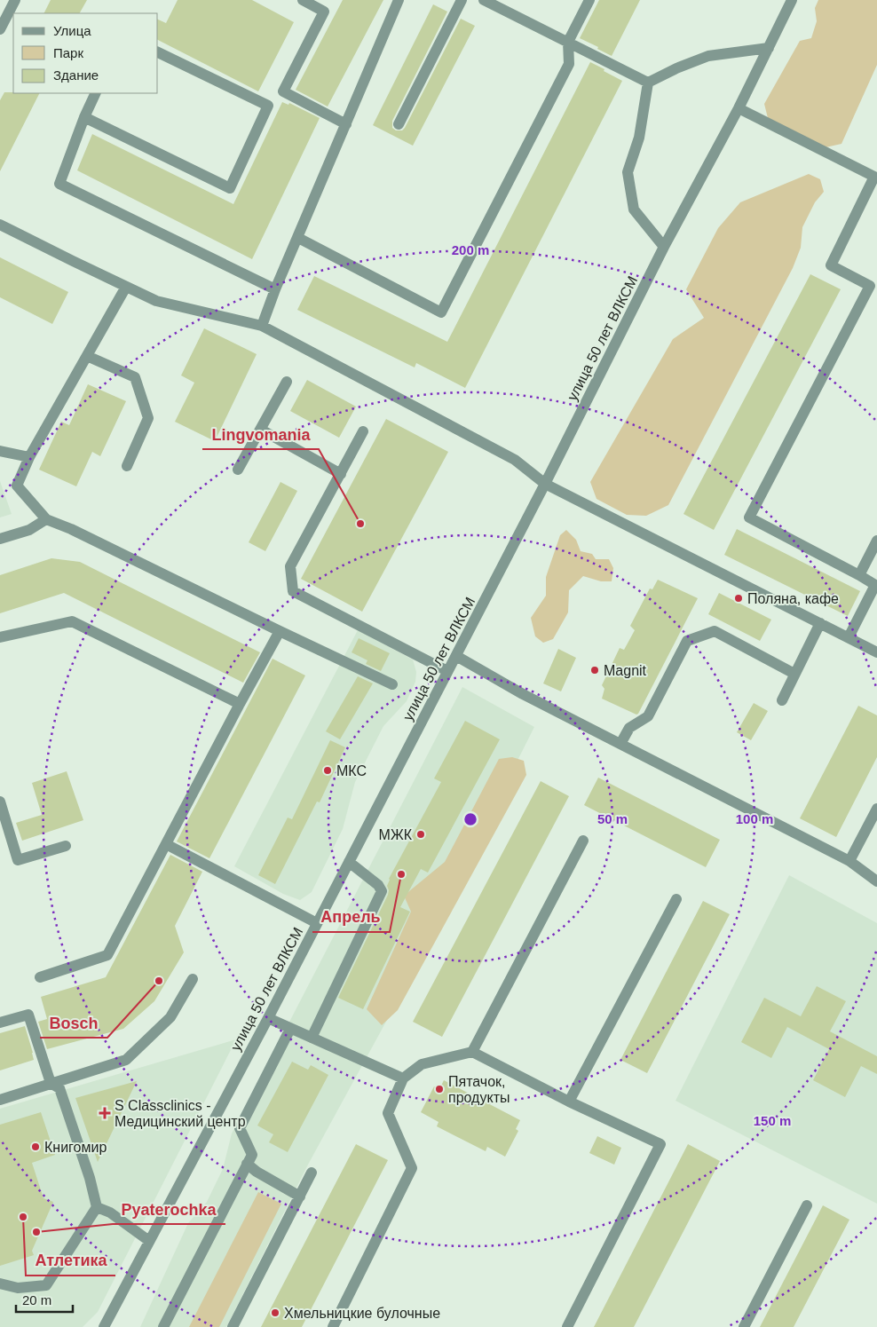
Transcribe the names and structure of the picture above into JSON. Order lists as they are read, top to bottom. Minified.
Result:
{"streets":{"street":["улица 50 лет ВЛКСМ"]},"places":{"other":["Lingvomania","Поляна, кафе","Magnit","МКС","МЖК","Апрель","Bosch","Пятачок, продукты","Книгомир","Атлетика","Pyaterochka","Хмельницкие булочные"],"health":["S Classclinics - Медицинский центр"]},"legend":["Улица","Парк","Здание"],"scale_bar":"20 m","rings":["200 m","50 m","100 m","150 m"]}
